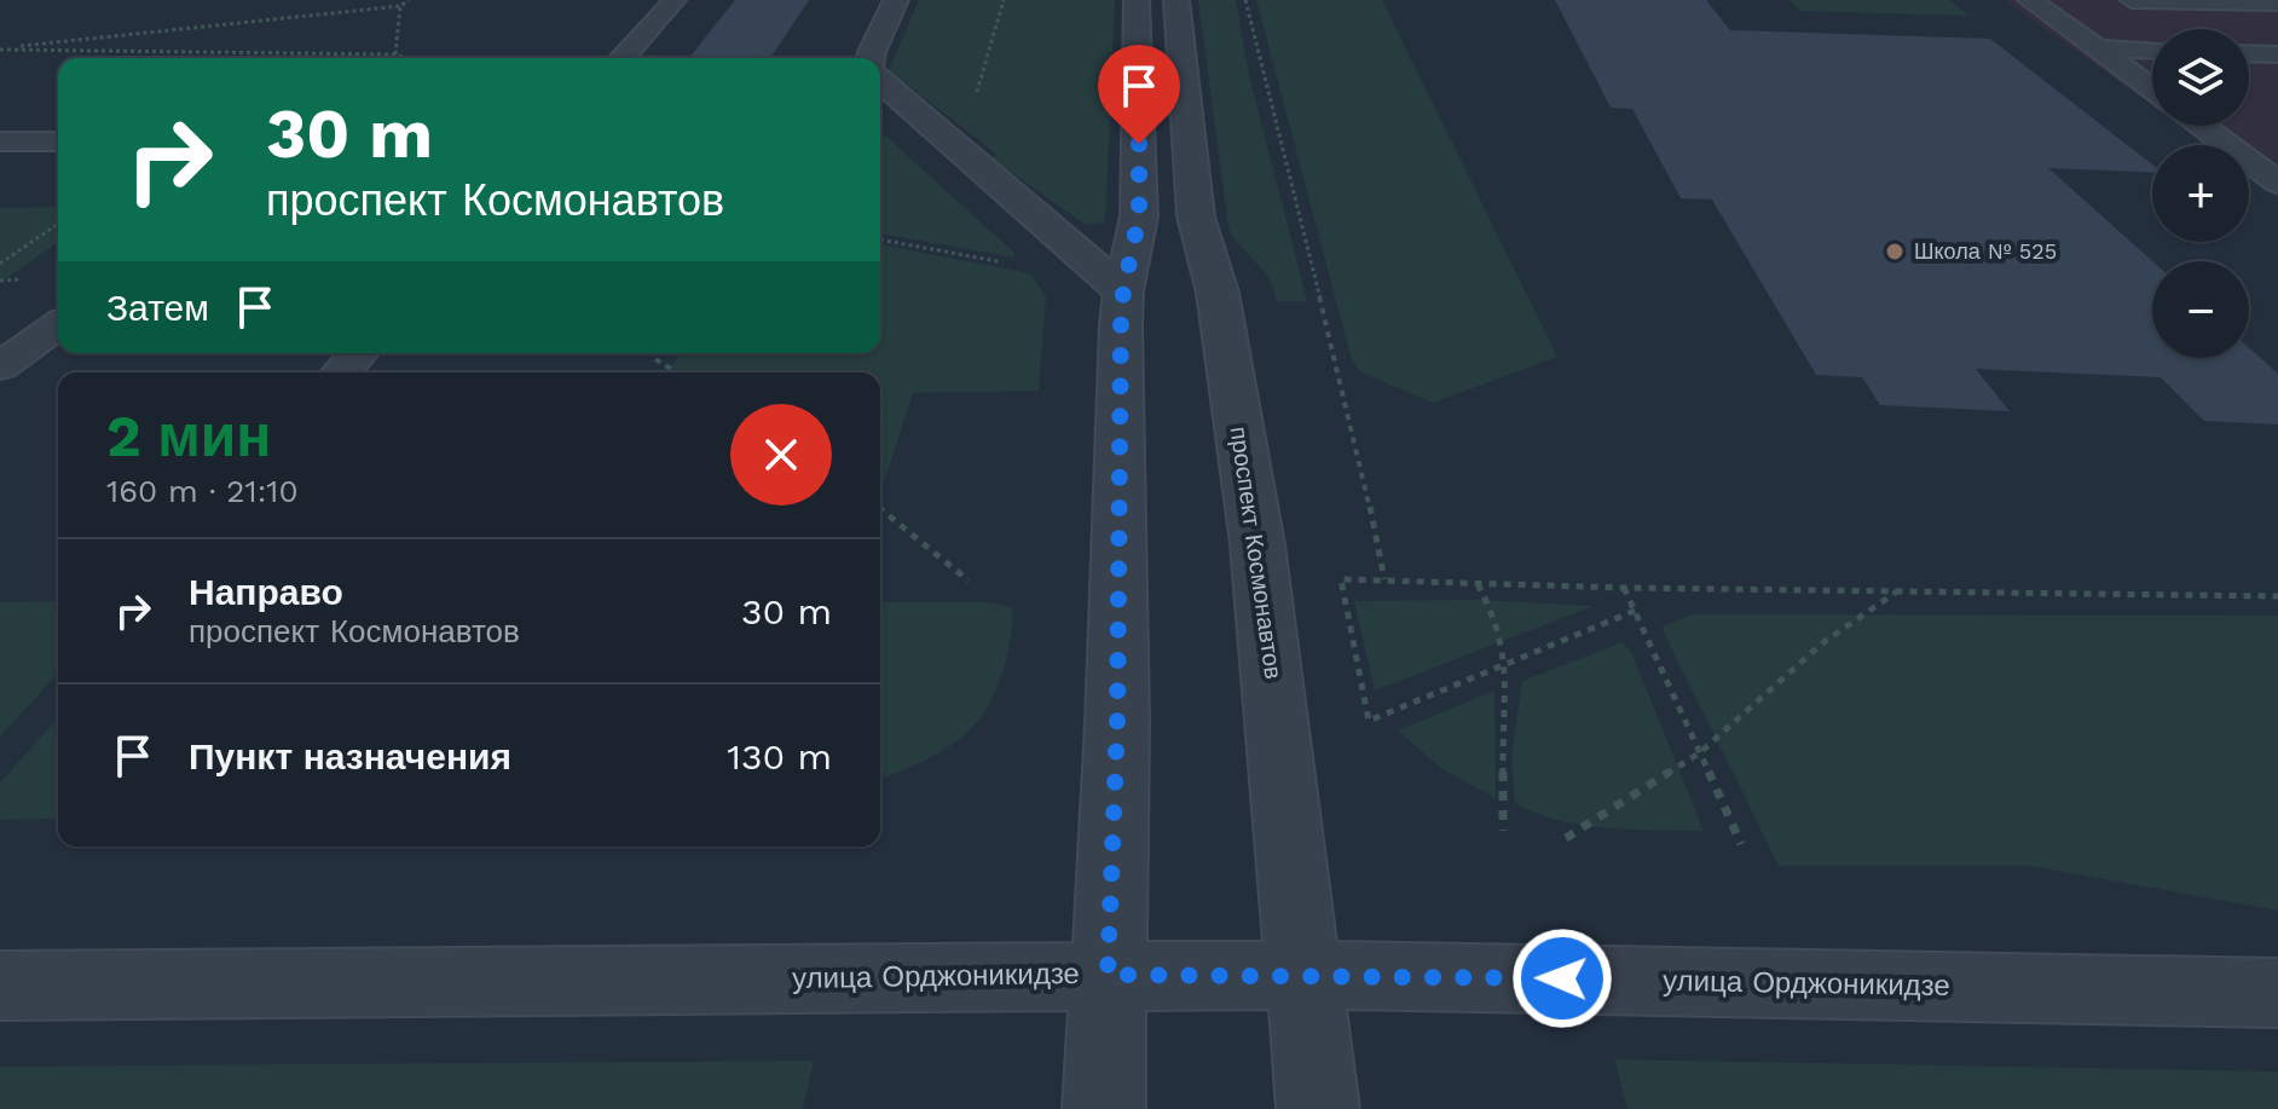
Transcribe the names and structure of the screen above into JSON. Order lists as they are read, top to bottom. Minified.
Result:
{"streets":{"street":["проспект Космонавтов","улица Орджоникидзе"]},"crossings":[["проспект Космонавтов","улица Орджоникидзе"]],"places":["Школа № 525"],"page":{"map_buttons":["+","−"],"turn":["30 m","проспект Космонавтов"],"then":"Затем","heading":["2 мин","160 m · 21:10"],"list":[{"name":"Направо","note":"проспект Космонавтов","value":"30 m"},{"name":"Пункт назначения","value":"130 m"}]}}
